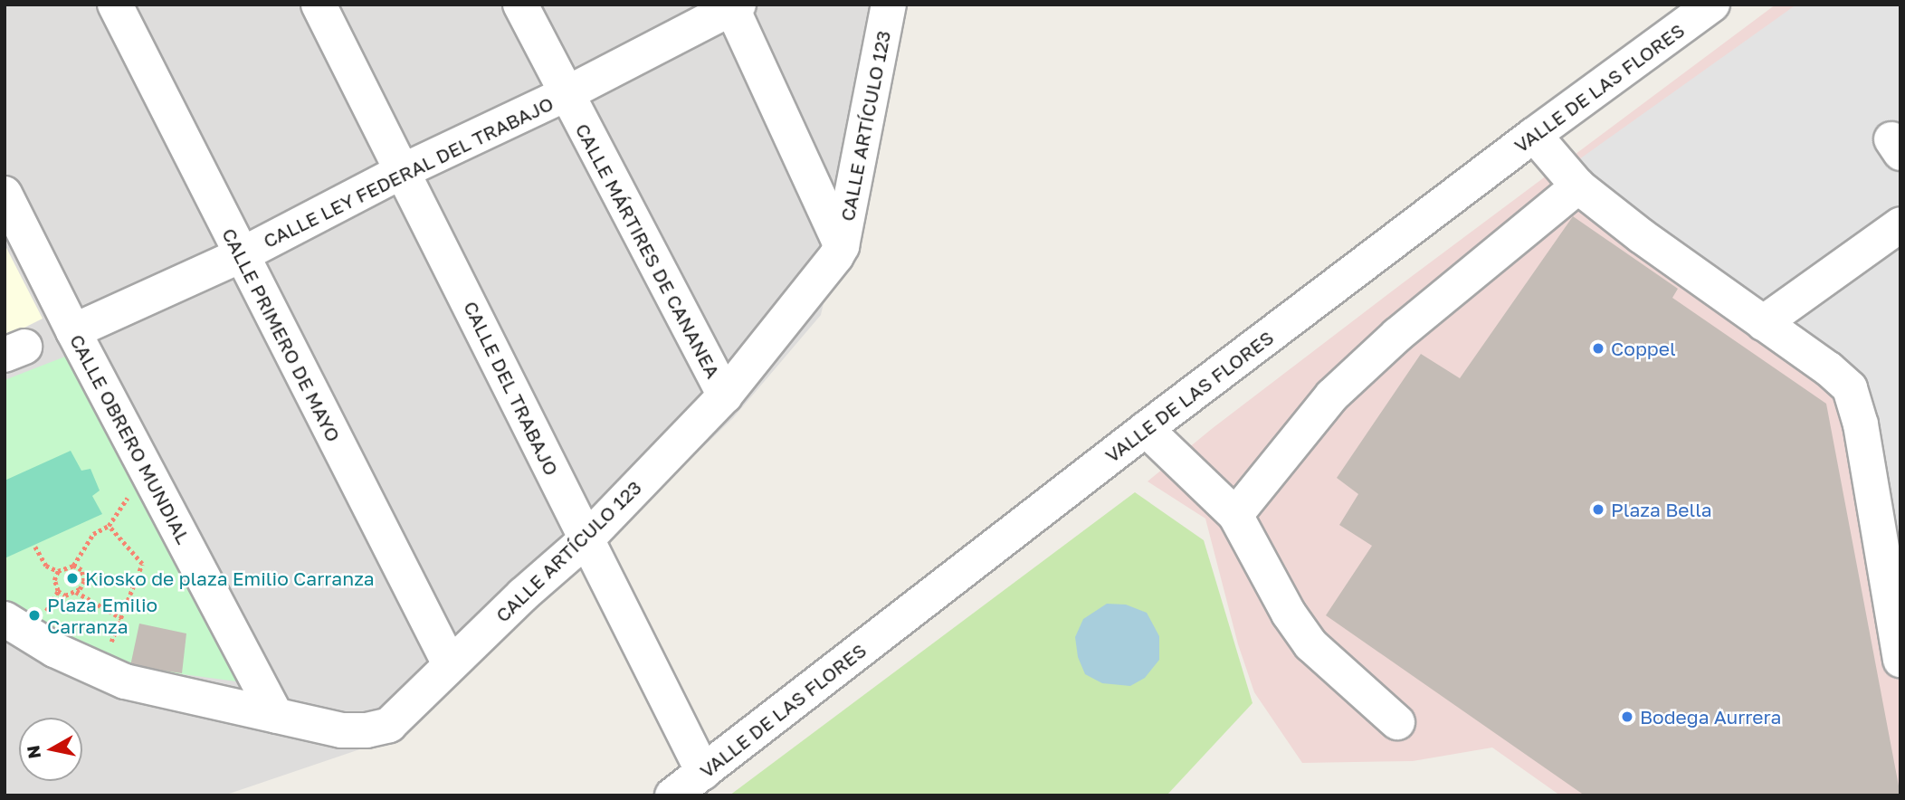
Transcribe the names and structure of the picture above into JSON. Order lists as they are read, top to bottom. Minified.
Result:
{"streets":{"street":["VALLE DE LAS FLORES","CALLE ARTÍCULO 123","CALLE LEY FEDERAL DEL TRABAJO","CALLE MÁRTIRES DE CANANEA","CALLE PRIMERO DE MAYO","CALLE DEL TRABAJO","CALLE OBRERO MUNDIAL"]},"crossings":[["VALLE DE LAS FLORES","CALLE DEL TRABAJO"],["CALLE ARTÍCULO 123","CALLE MÁRTIRES DE CANANEA"],["CALLE ARTÍCULO 123","CALLE PRIMERO DE MAYO"],["CALLE ARTÍCULO 123","CALLE DEL TRABAJO"],["CALLE ARTÍCULO 123","CALLE OBRERO MUNDIAL"],["CALLE LEY FEDERAL DEL TRABAJO","CALLE MÁRTIRES DE CANANEA"],["CALLE LEY FEDERAL DEL TRABAJO","CALLE PRIMERO DE MAYO"],["CALLE LEY FEDERAL DEL TRABAJO","CALLE DEL TRABAJO"],["CALLE LEY FEDERAL DEL TRABAJO","CALLE OBRERO MUNDIAL"]],"places":["Coppel","Plaza Bella","Kiosko de plaza Emilio Carranza","Plaza Emilio Carranza","Bodega Aurrera"],"north":"left"}
